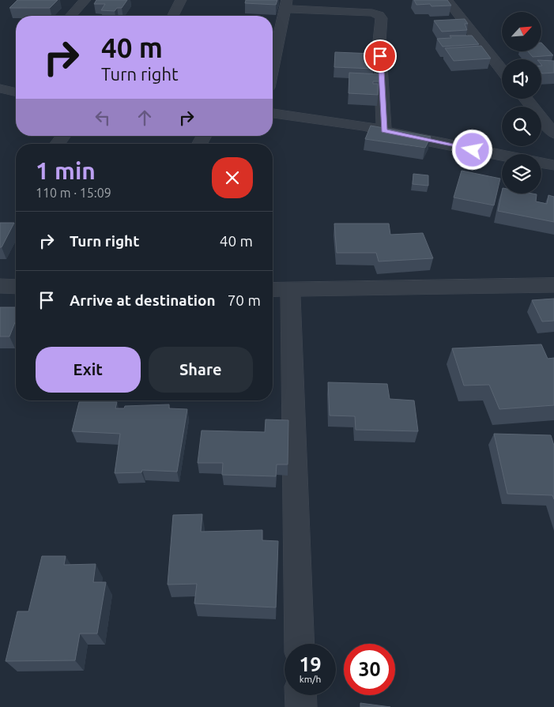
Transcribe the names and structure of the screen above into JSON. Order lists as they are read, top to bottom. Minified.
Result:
{"north":"top right","page":{"turn":["40 m","Turn right"],"heading":["1 min","110 m · 15:09"],"list":[{"name":"Turn right","value":"40 m"},{"name":"Arrive at destination","value":"70 m"}],"buttons":["Exit","Share"],"speed":"19 km/h","limit":"30"}}
